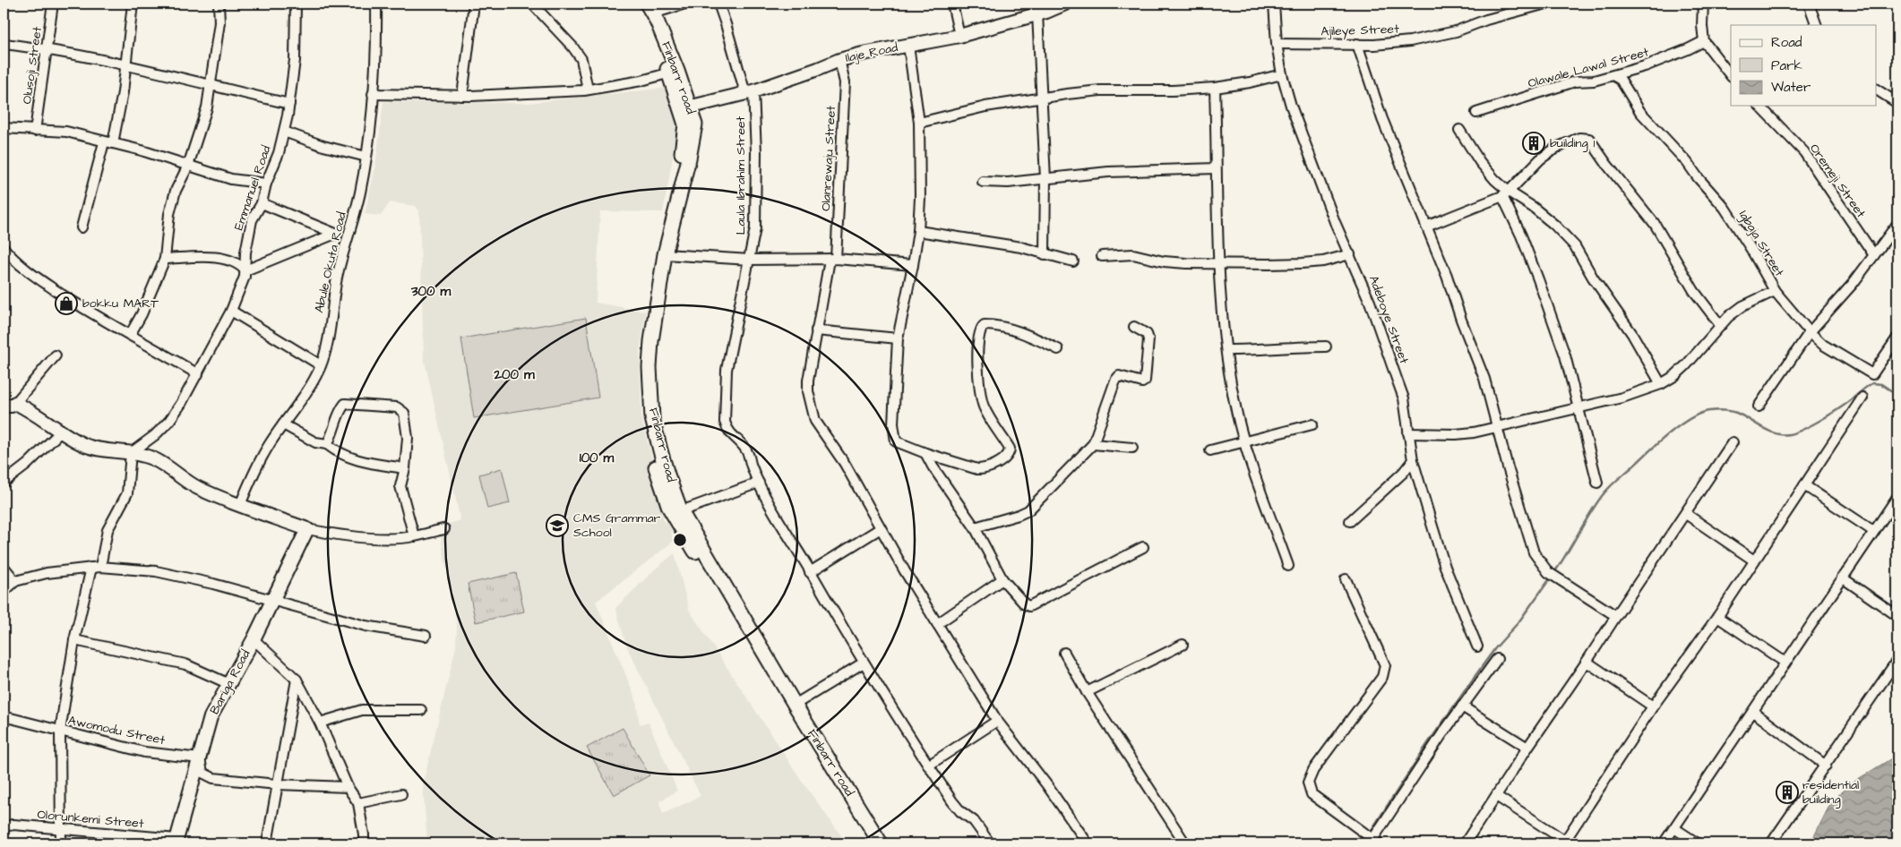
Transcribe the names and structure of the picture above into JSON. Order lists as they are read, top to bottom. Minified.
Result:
{"streets":{"main road":["Finbarr road"],"street":["Ajileye Street","Ilaje Road","Olusoji Street","Olawale Lawal Street","Olanrewaju Street","Laula Ibrahim Street","Oremeji Street","Emmanuel Road","Igbaja Street","Abule Okuta Road","Adeboye Street","Bariga Road","Awomodu Street","Olorunkemi Street"]},"crossings":[["Ajileye Street","Adeboye Street"],["Ilaje Road","Finbarr road"],["Ilaje Road","Olanrewaju Street"],["Ilaje Road","Laula Ibrahim Street"],["Olawale Lawal Street","Igbaja Street"],["Bariga Road","Awomodu Street"],["Bariga Road","Olorunkemi Street"]],"places":{"building":["building 1","residential building"],"shop":["bokku MART"],"school or university":["CMS Grammar School"]},"legend":["Road","Park","Water"],"rings":["300 m","200 m","100 m"]}
